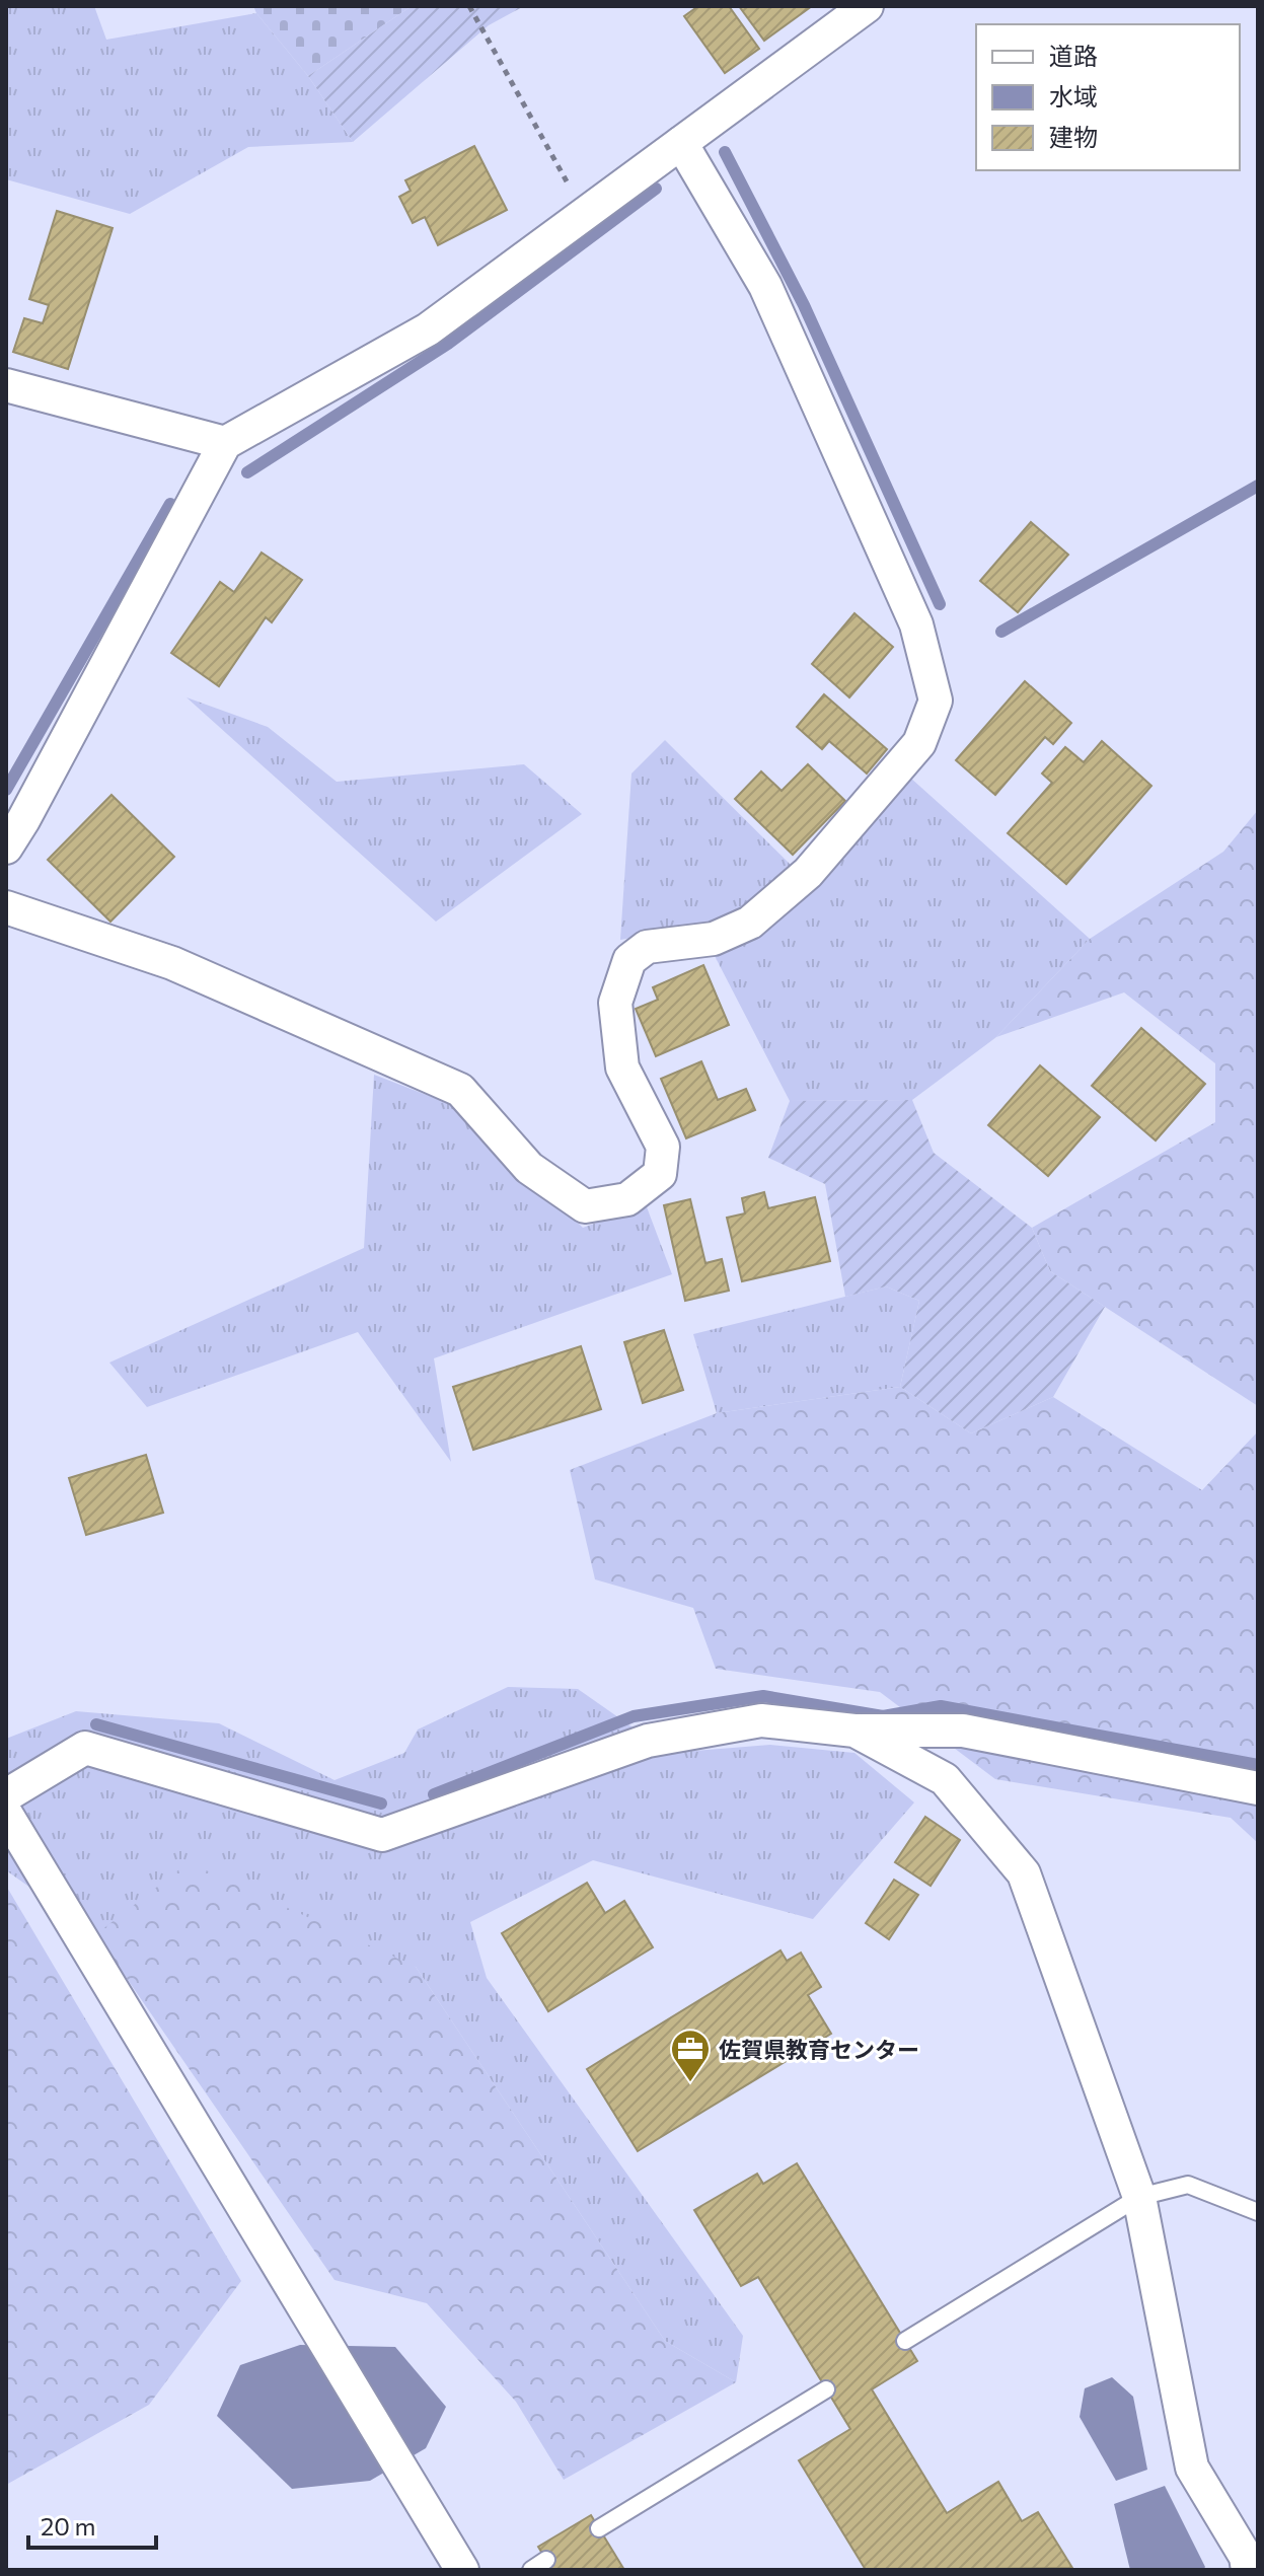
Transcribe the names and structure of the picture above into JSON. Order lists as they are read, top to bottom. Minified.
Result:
{"places":{"office":["佐賀県教育センター"]},"legend":["道路","水域","建物"],"scale_bar":"20 m"}
